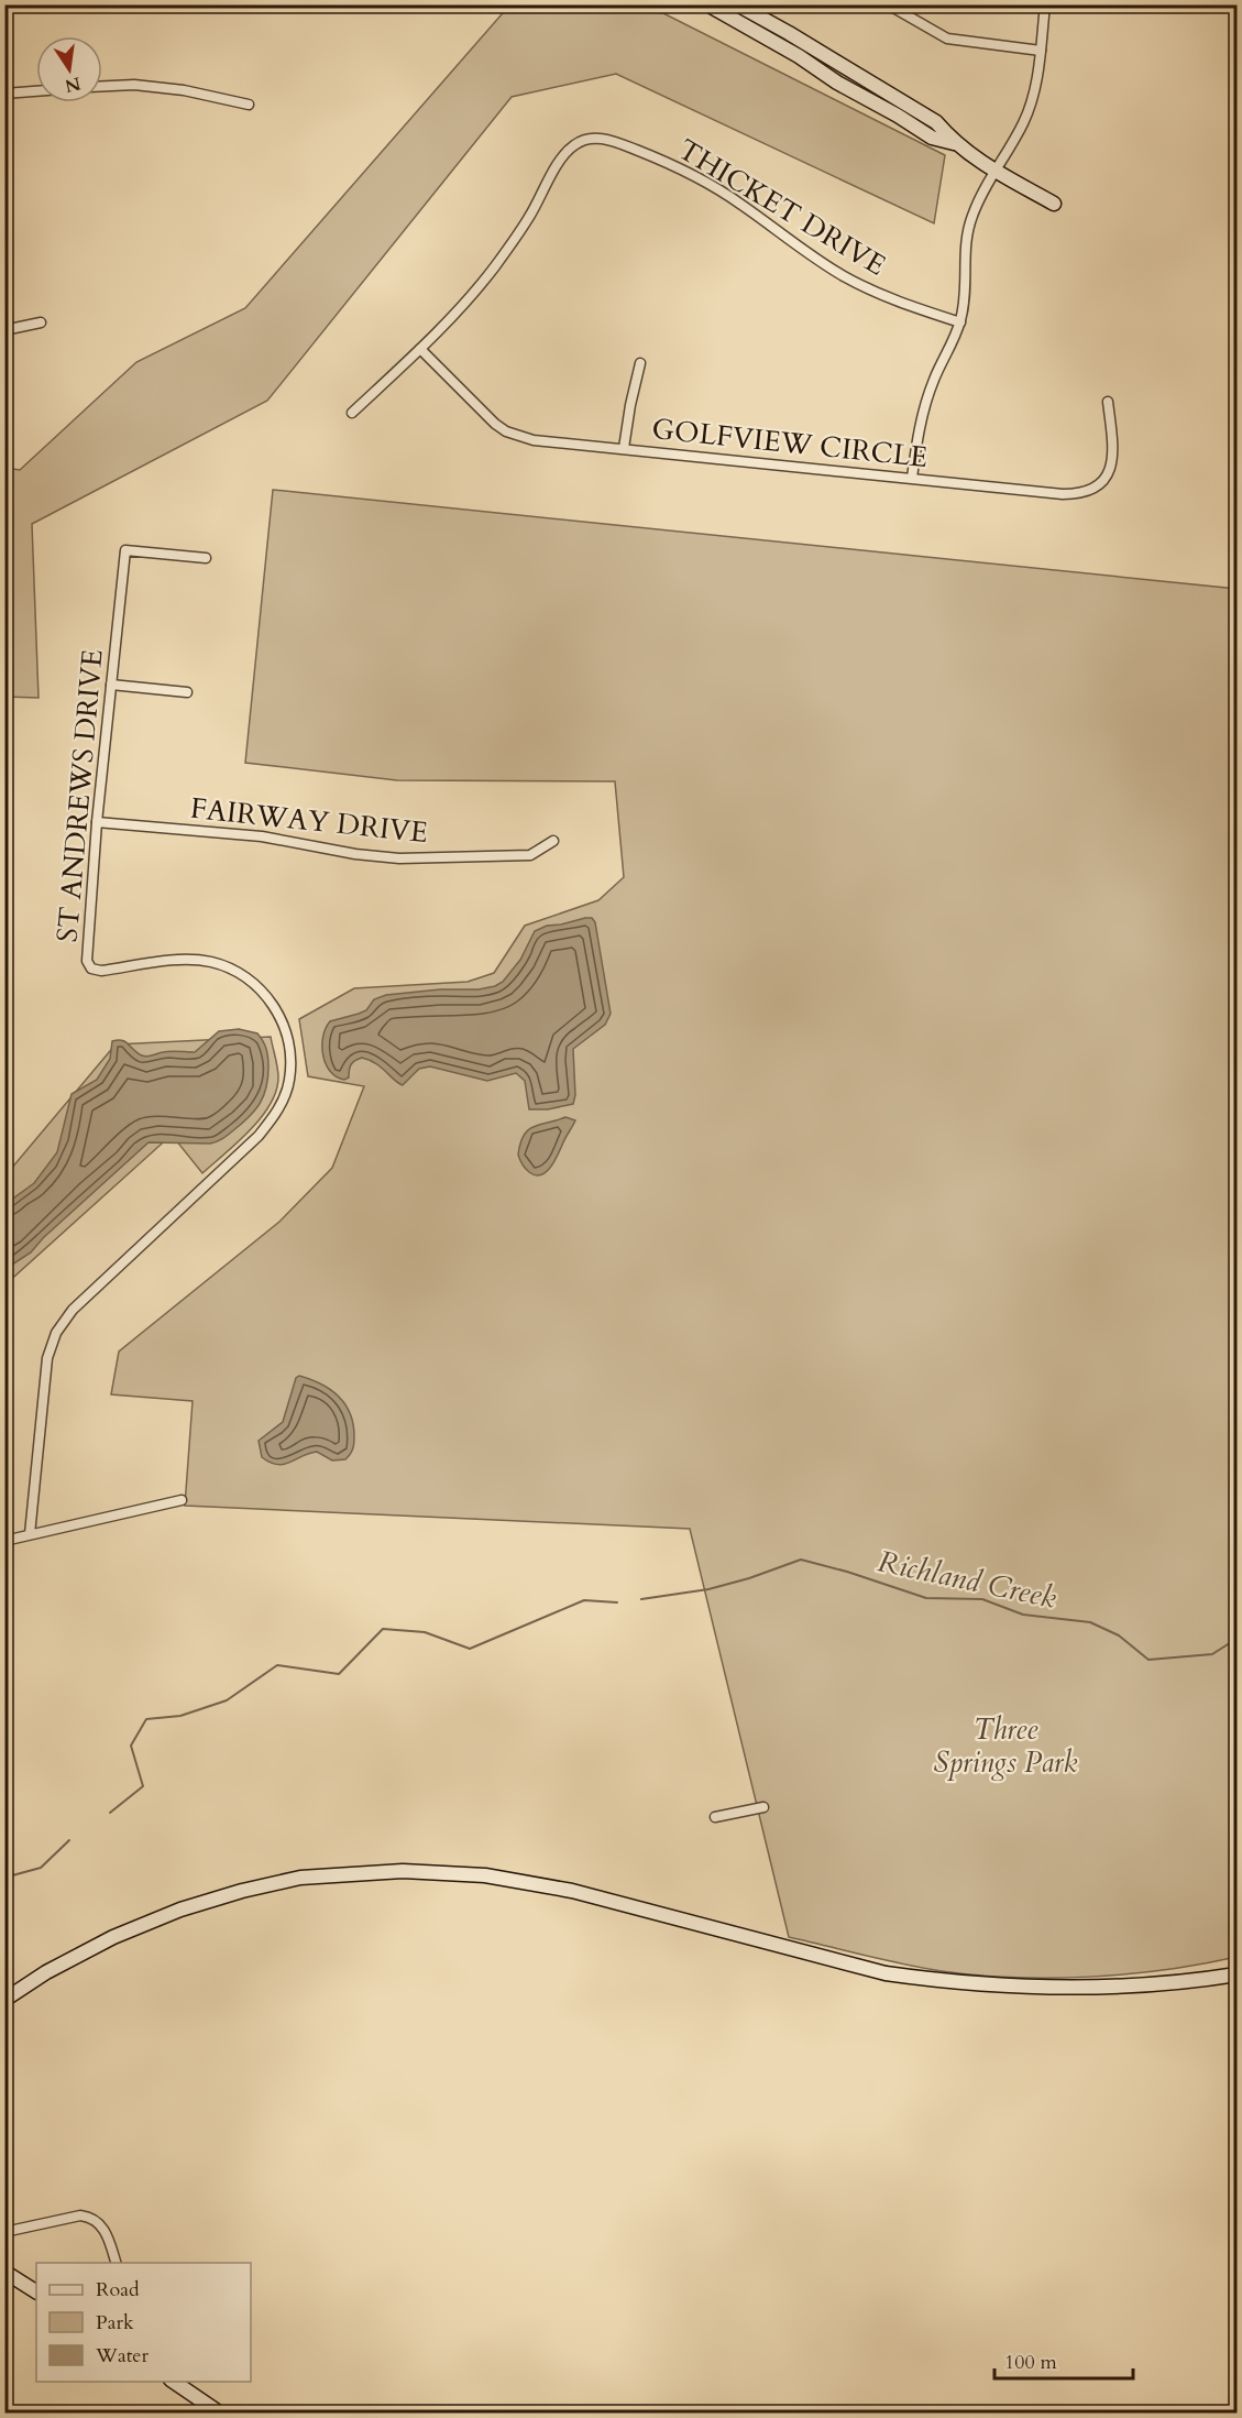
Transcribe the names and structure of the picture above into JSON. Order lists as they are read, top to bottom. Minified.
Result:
{"streets":{"street":["THICKET DRIVE","GOLFVIEW CIRCLE","ST ANDREWS DRIVE","FAIRWAY DRIVE"]},"crossings":[["THICKET DRIVE","GOLFVIEW CIRCLE"],["ST ANDREWS DRIVE","FAIRWAY DRIVE"]],"water":["Richland Creek"],"parks":["Three Springs Park"],"legend":["Road","Park","Water"],"scale_bar":"100 m","north":"bottom"}
